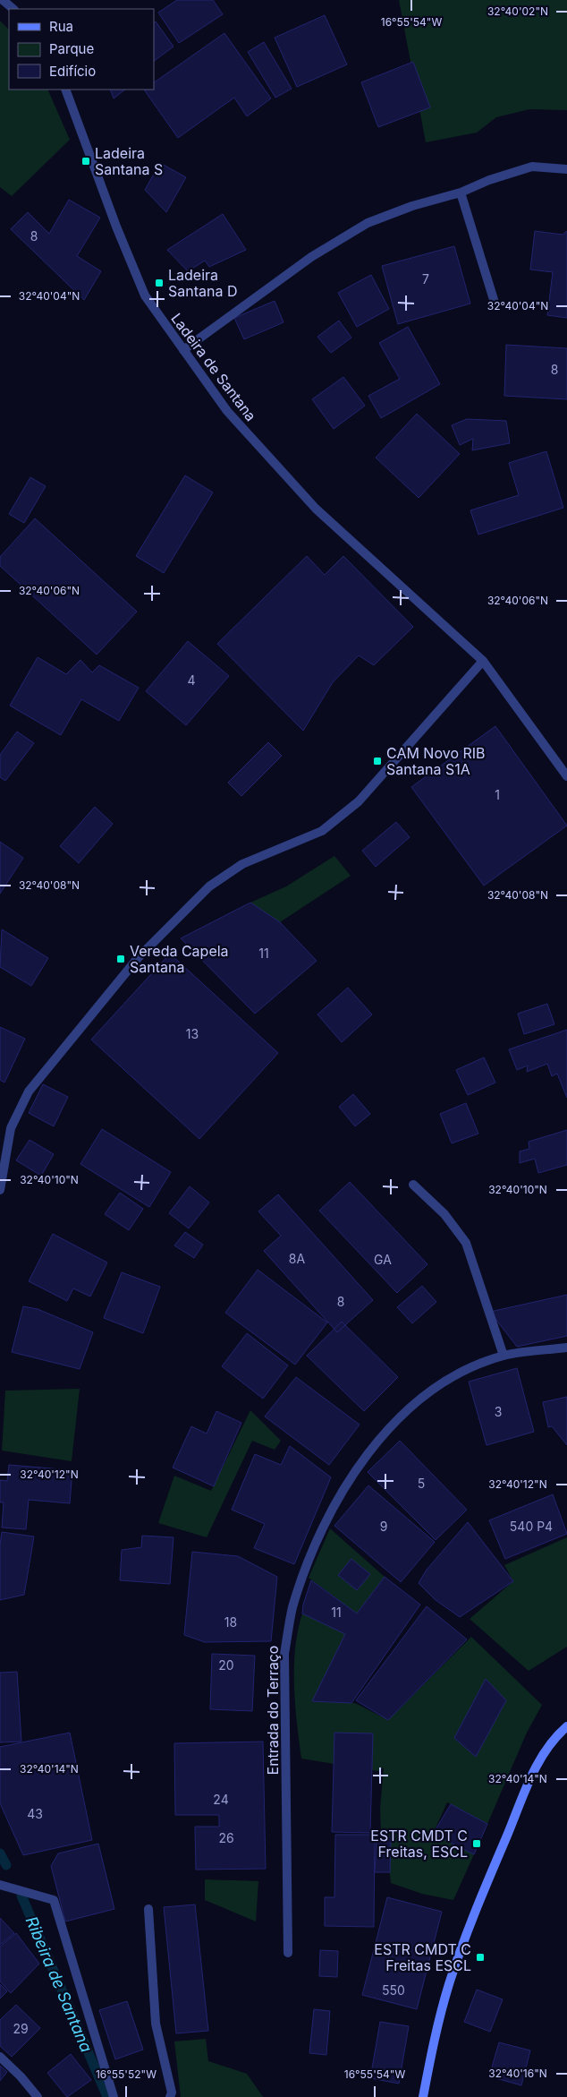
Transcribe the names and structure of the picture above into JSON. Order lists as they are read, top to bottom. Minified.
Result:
{"streets":{"street":["Ladeira de Santana","Entrada do Terraço"]},"water":["Ribeira de Santana"],"places":{"transit":["Ladeira Santana S","Ladeira Santana D","CAM Novo RIB Santana S1A","Vereda Capela Santana","ESTR CMDT C Freitas, ESCL","ESTR CMDT C Freitas ESCL"]},"house_numbers":["8","7","8","4","1","11","13","8A","GA","8","3","5","9","540 P4","11","18","20","24","43","26","550","29"],"legend":["Rua","Parque","Edifício"],"coordinates":["32°40'02\"N","16°55'54\"W","32°40'04\"N","32°40'06\"N","32°40'08\"N","32°40'10\"N","32°40'12\"N","32°40'14\"N","32°40'16\"N","16°55'52\"W"]}
